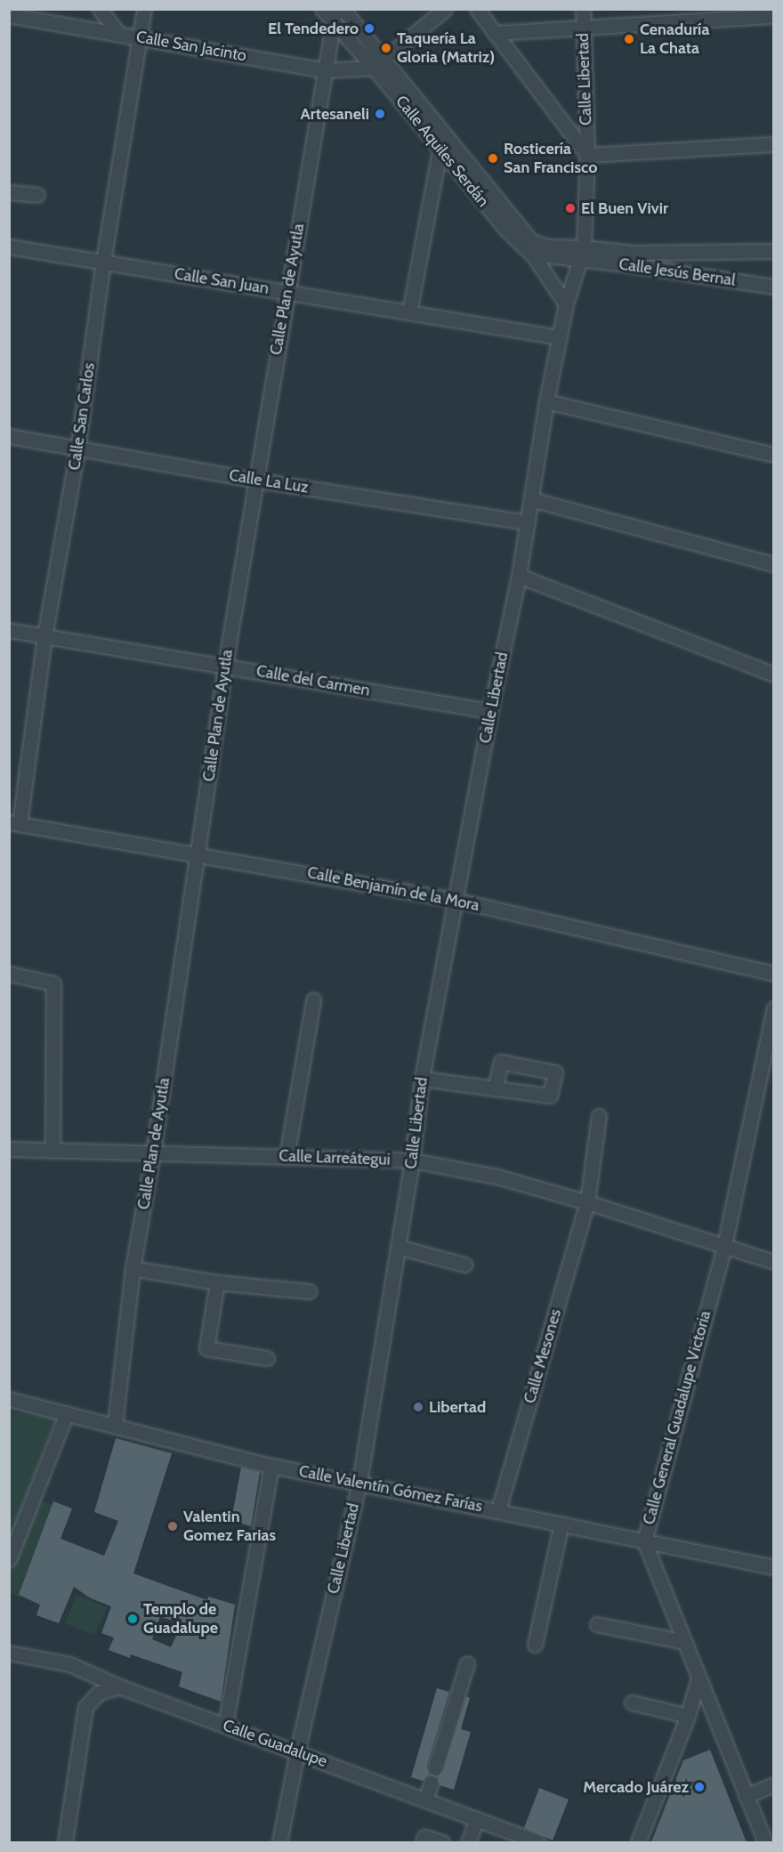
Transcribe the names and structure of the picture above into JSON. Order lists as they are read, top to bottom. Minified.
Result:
{"streets":{"street":["Calle San Jacinto","Calle Libertad","Calle Aquiles Serdán","Calle Jesús Bernal","Calle San Juan","Calle Plan de Ayutla","Calle San Carlos","Calle La Luz","Calle del Carmen","Calle Benjamín de la Mora","Calle Larreátegui","Calle Mesones","Calle General Guadalupe Victoria","Calle Valentín Gómez Farías","Calle Guadalupe"]},"crossings":[["Calle San Jacinto","Calle Aquiles Serdán"],["Calle San Jacinto","Calle Plan de Ayutla"],["Calle San Jacinto","Calle San Carlos"],["Calle Libertad","Calle Jesús Bernal"],["Calle Libertad","Calle San Juan"],["Calle Libertad","Calle La Luz"],["Calle Libertad","Calle del Carmen"],["Calle Libertad","Calle Benjamín de la Mora"],["Calle Libertad","Calle Larreátegui"],["Calle Libertad","Calle Valentín Gómez Farías"],["Calle Libertad","Calle Guadalupe"],["Calle Aquiles Serdán","Calle Plan de Ayutla"],["Calle San Juan","Calle Plan de Ayutla"],["Calle San Juan","Calle San Carlos"],["Calle Plan de Ayutla","Calle La Luz"],["Calle Plan de Ayutla","Calle del Carmen"],["Calle Plan de Ayutla","Calle Benjamín de la Mora"],["Calle Plan de Ayutla","Calle Larreátegui"],["Calle Plan de Ayutla","Calle Valentín Gómez Farías"],["Calle San Carlos","Calle La Luz"],["Calle San Carlos","Calle del Carmen"],["Calle San Carlos","Calle Benjamín de la Mora"],["Calle Larreátegui","Calle Mesones"],["Calle Larreátegui","Calle General Guadalupe Victoria"],["Calle Mesones","Calle Valentín Gómez Farías"],["Calle General Guadalupe Victoria","Calle Valentín Gómez Farías"]],"places":["El Tendedero","Cenaduría La Chata","Taquería La Gloria (Matriz)","Artesaneli","Rosticería San Francisco","El Buen Vivir","Libertad","Valentin Gomez Farias","Templo de Guadalupe","Mercado Juárez"]}
